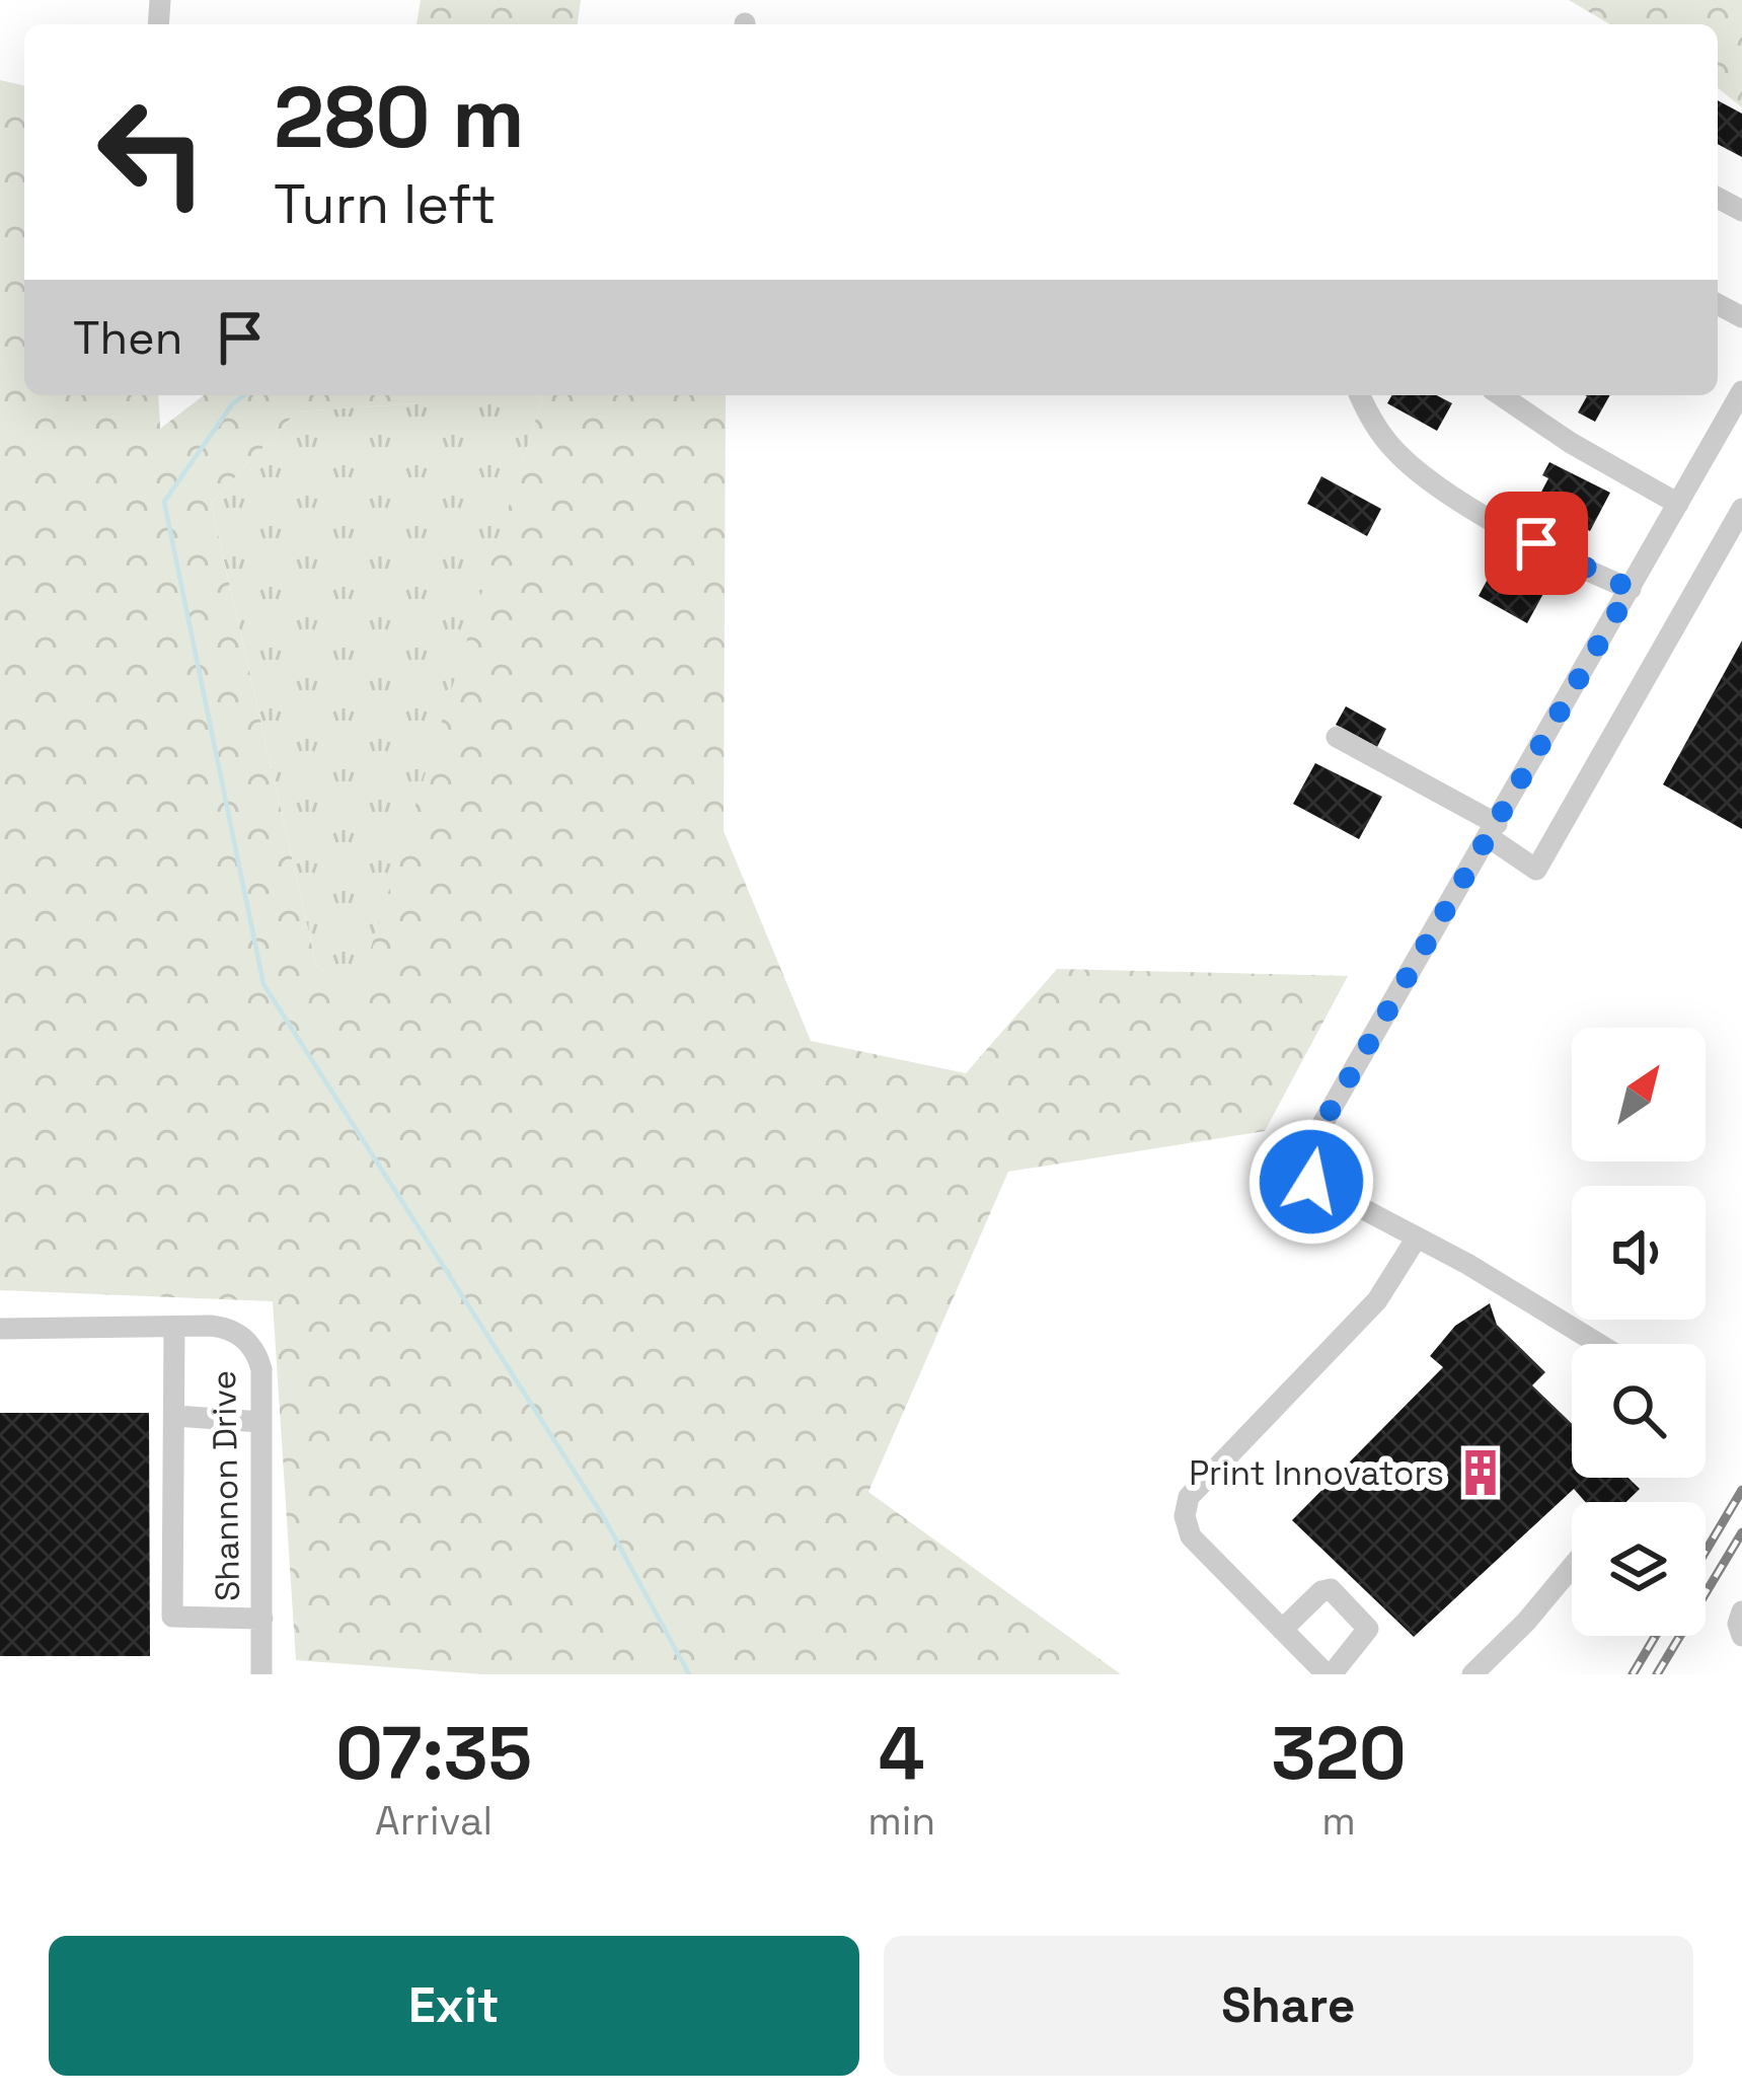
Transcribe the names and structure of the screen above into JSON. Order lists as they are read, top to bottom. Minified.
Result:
{"streets":{"street":["Shannon Drive"]},"places":{"building":["Print Innovators"]},"north":"top right","page":{"turn":["280 m","Turn left"],"then":"Then","eta":["07:35","Arrival","4","min","320","m"],"buttons":["Exit","Share"]}}
